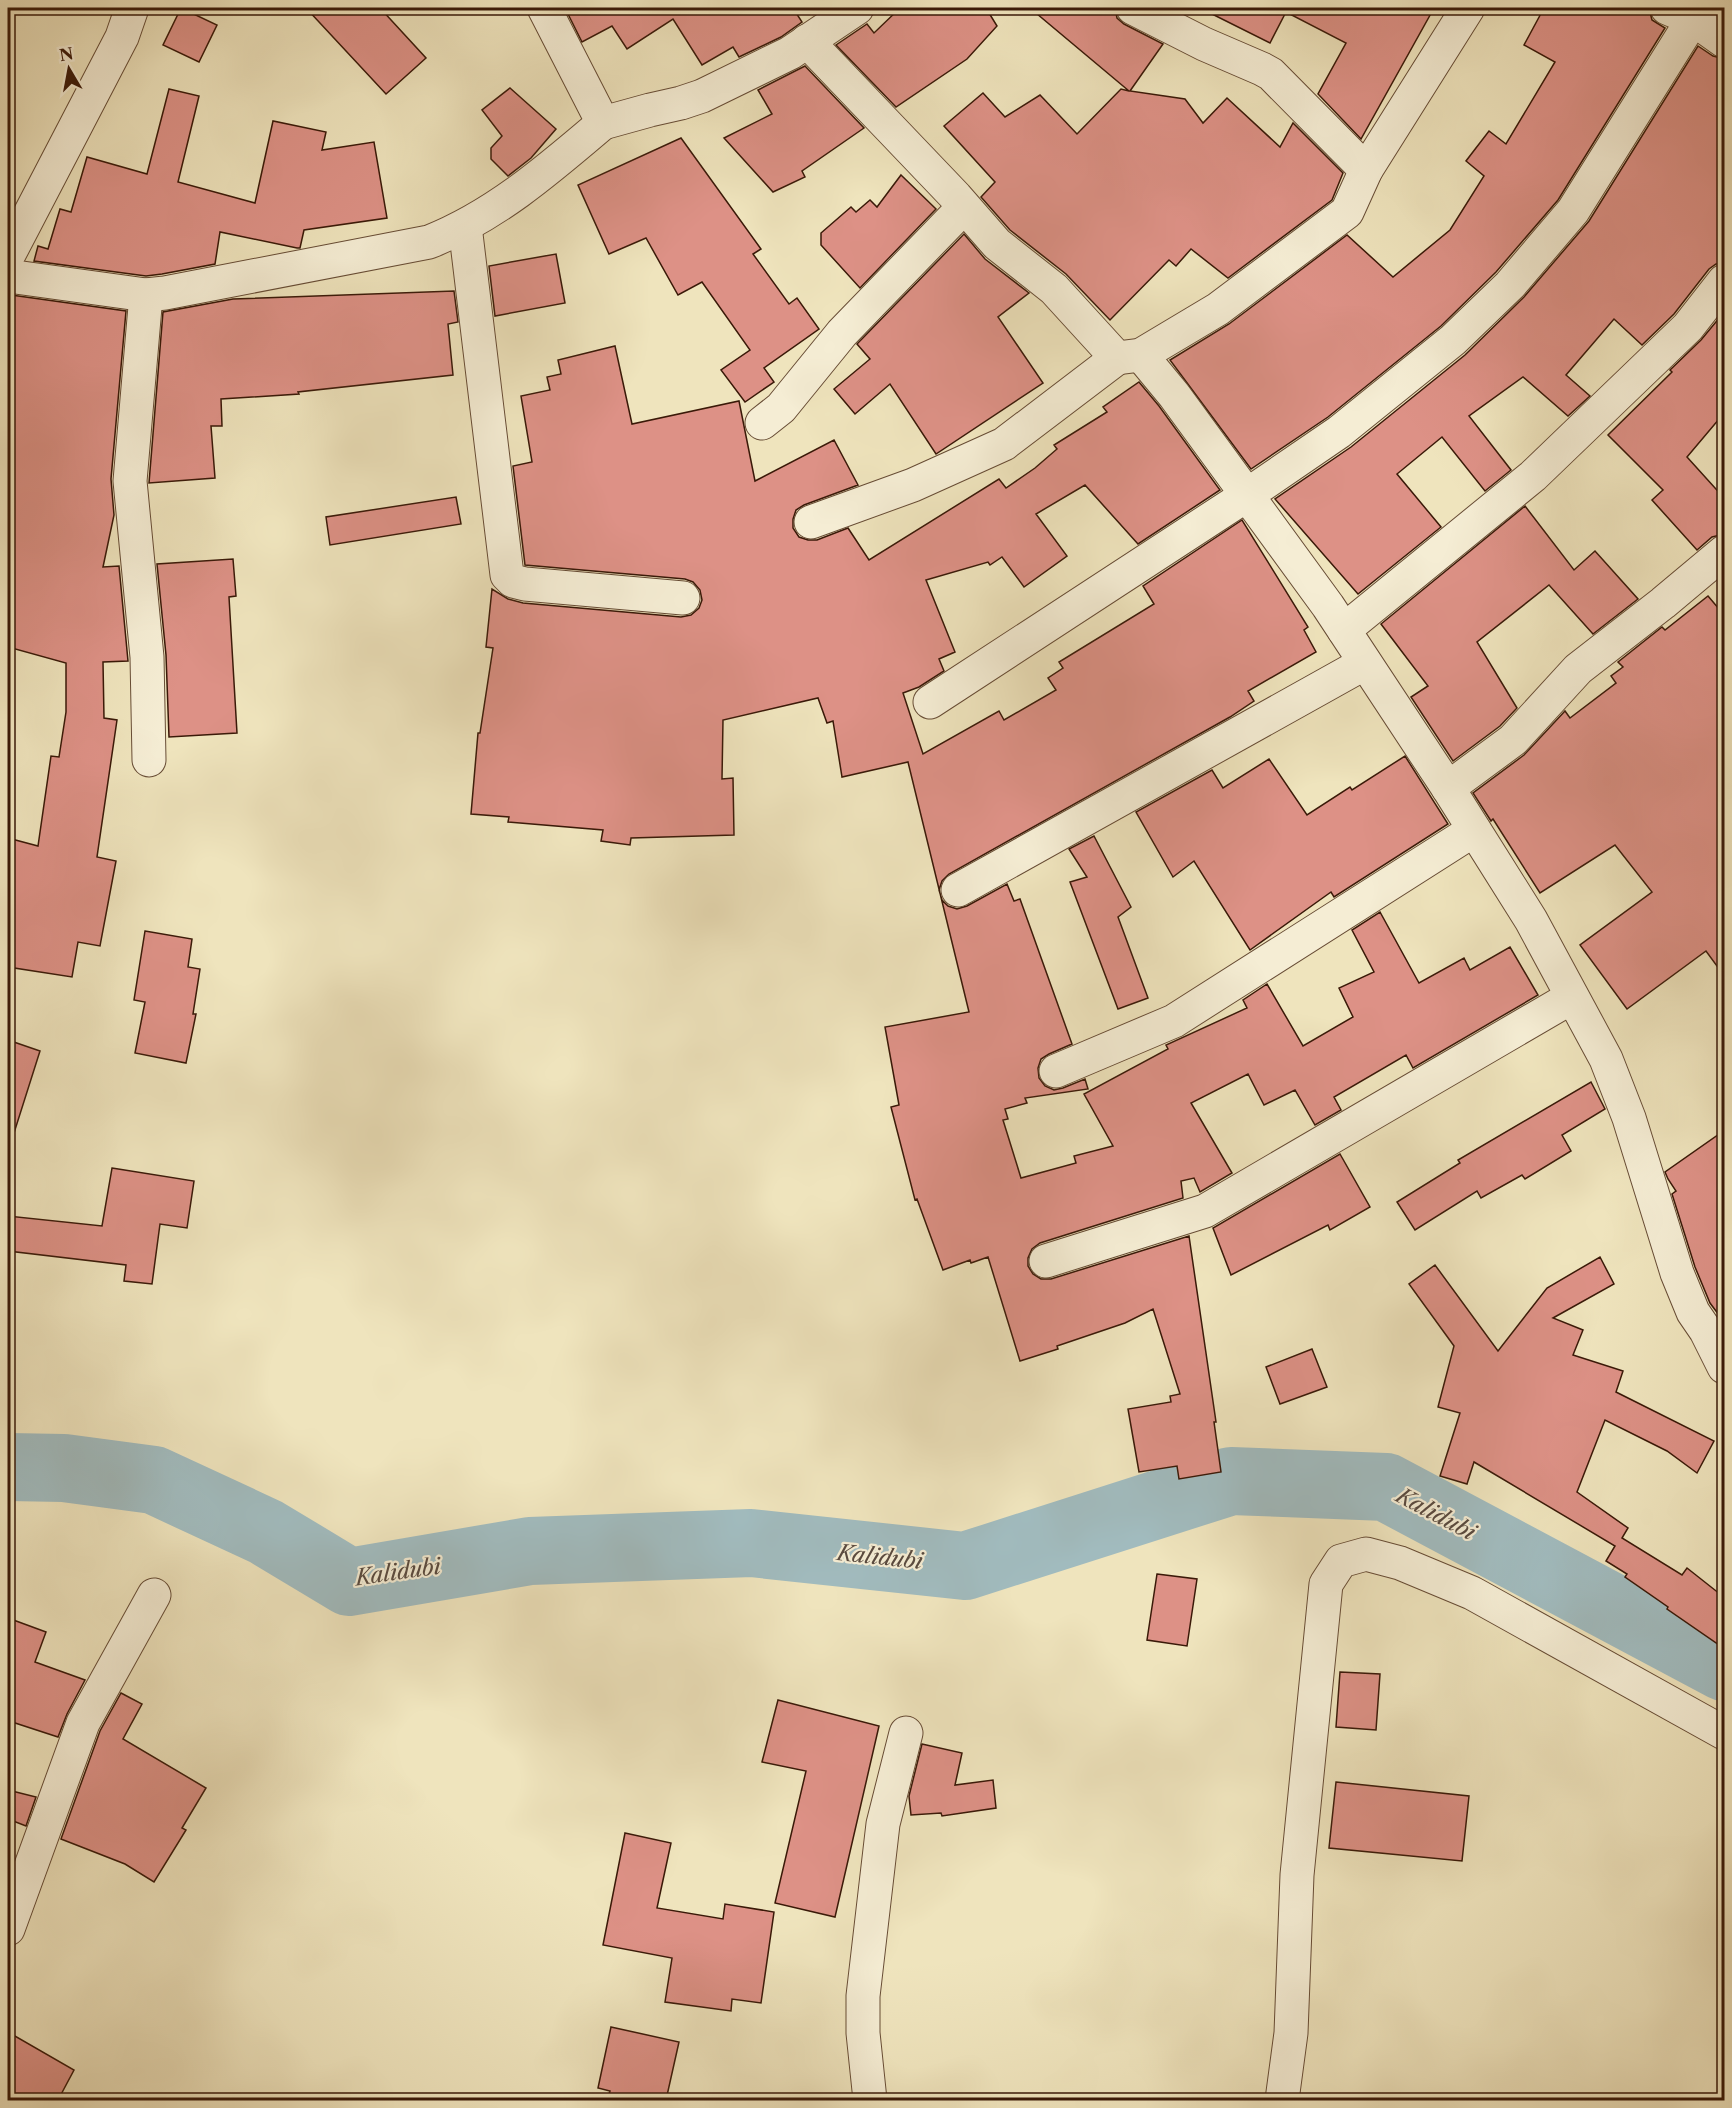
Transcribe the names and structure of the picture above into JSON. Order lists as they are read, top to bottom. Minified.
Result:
{"water":["Kalidubi"],"north":"top"}
